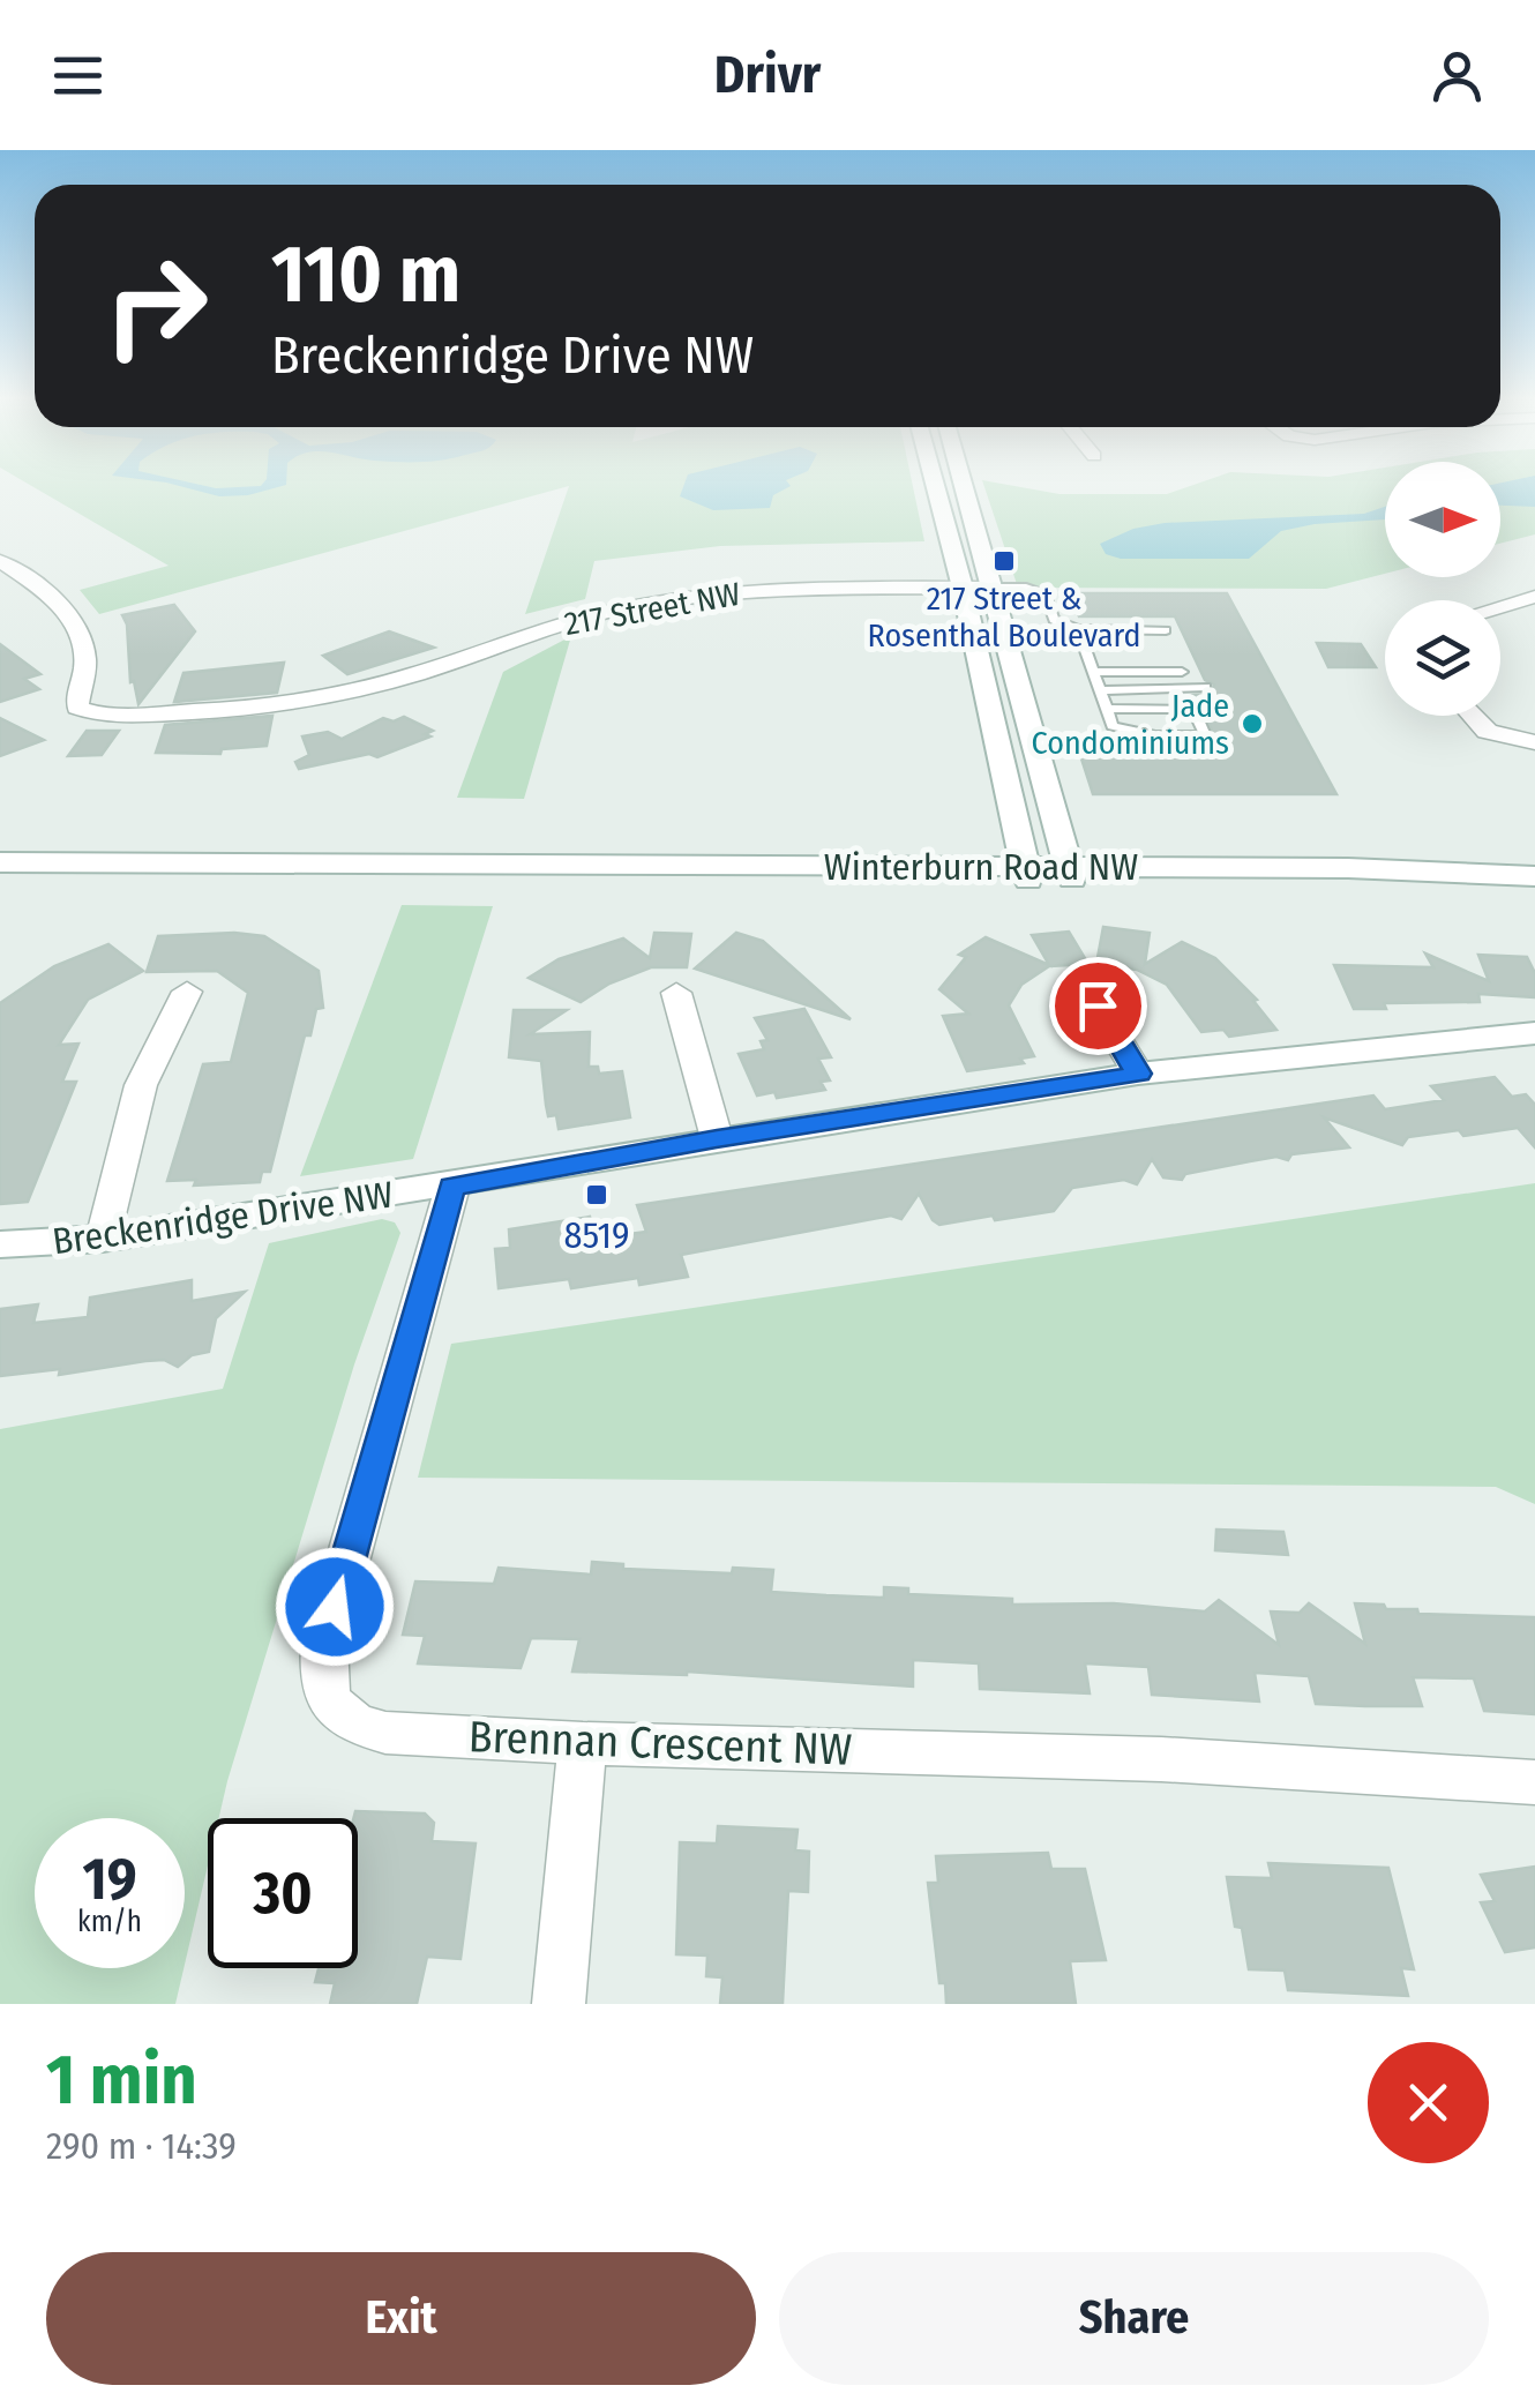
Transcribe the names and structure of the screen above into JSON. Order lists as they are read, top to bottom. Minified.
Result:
{"streets":{"street":["217 Street NW","Winterburn Road NW","Breckenridge Drive NW","Brennan Crescent NW"]},"crossings":[["Breckenridge Drive NW","Brennan Crescent NW"]],"places":{"transit":["217 Street & Rosenthal Boulevard","8519"],"other":["Jade Condominiums"]},"north":"right","page":{"header":"Drivr","turn":["110 m","Breckenridge Drive NW"],"speed":"19 km/h","limit":"30","heading":["1 min","290 m · 14:39"],"buttons":["Exit","Share"]}}
